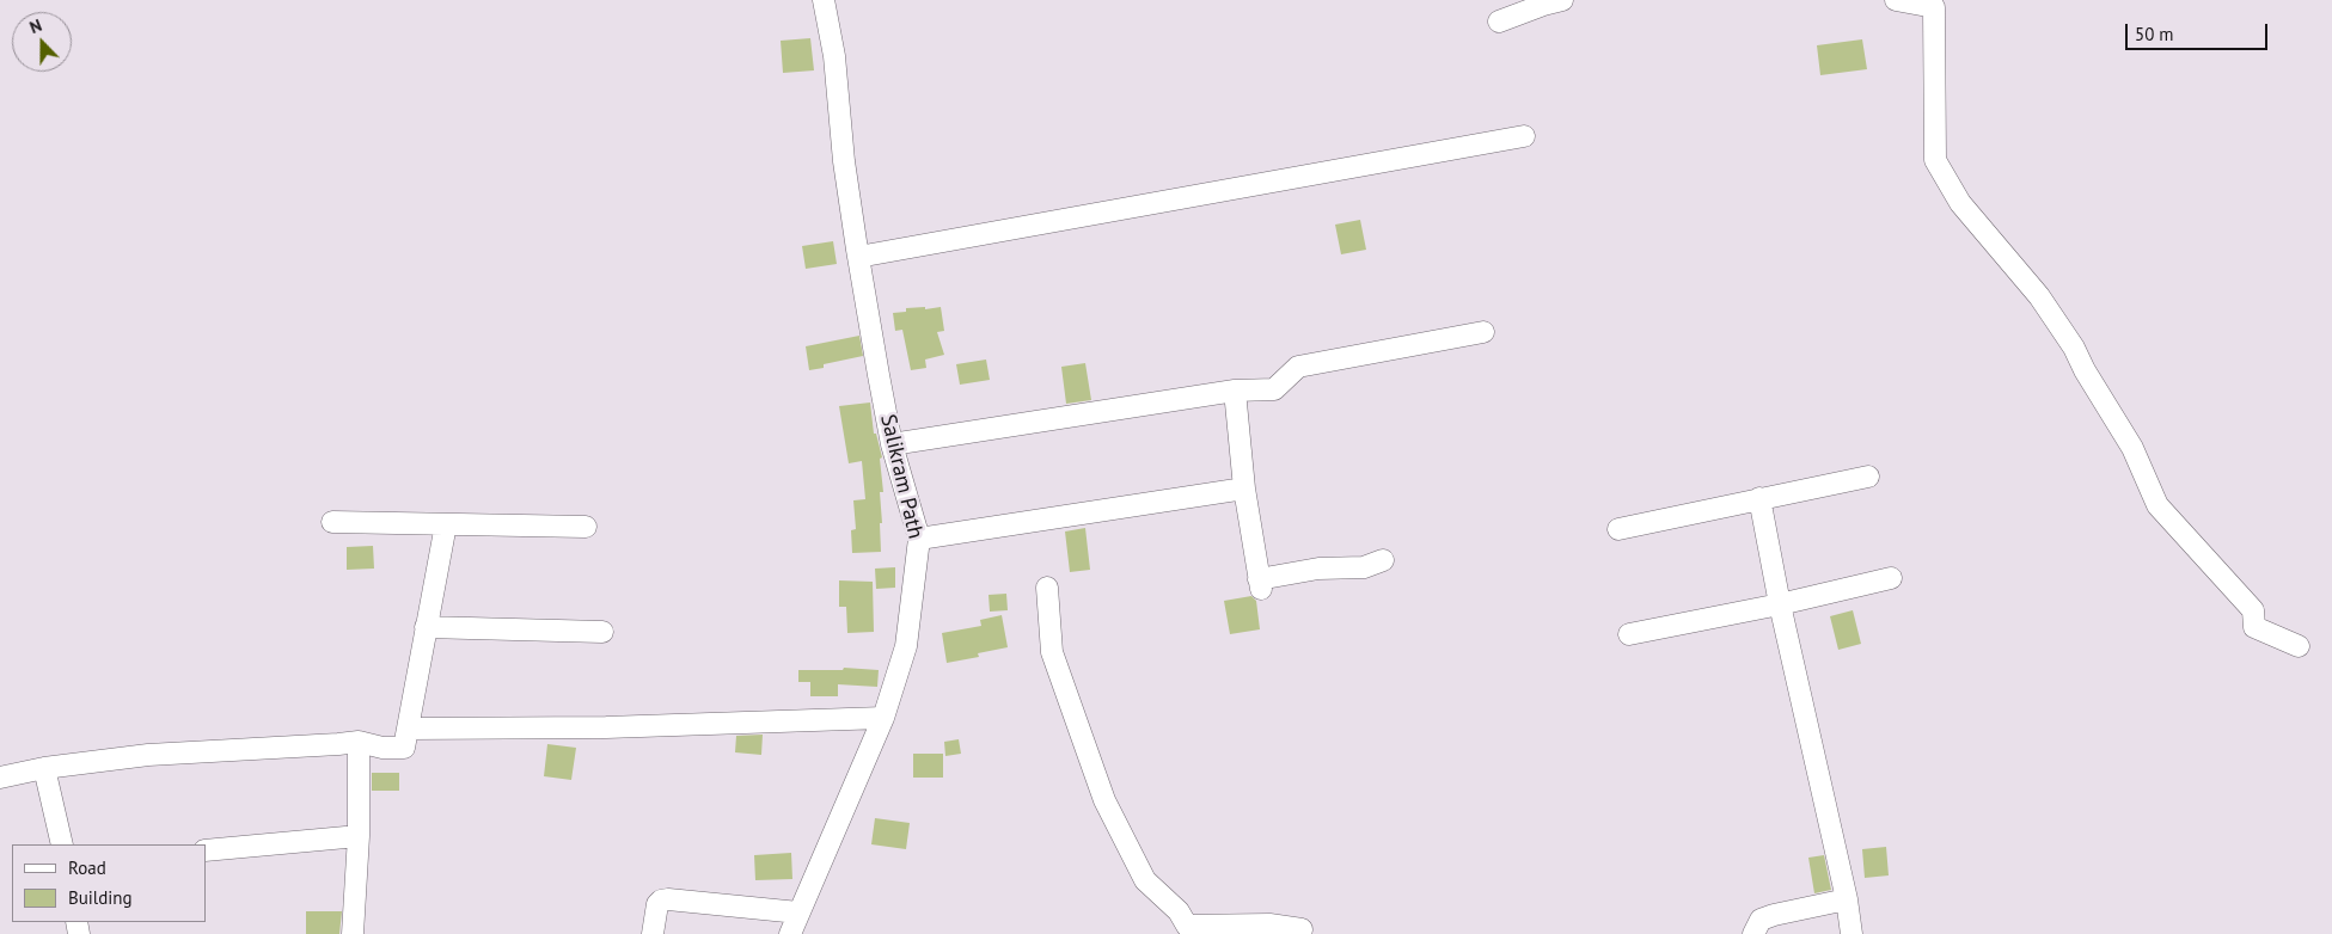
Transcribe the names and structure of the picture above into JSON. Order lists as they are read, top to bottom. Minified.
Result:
{"streets":{"street":["Salikram Path"]},"legend":["Road","Building"],"scale_bar":"50 m","north":"top"}
